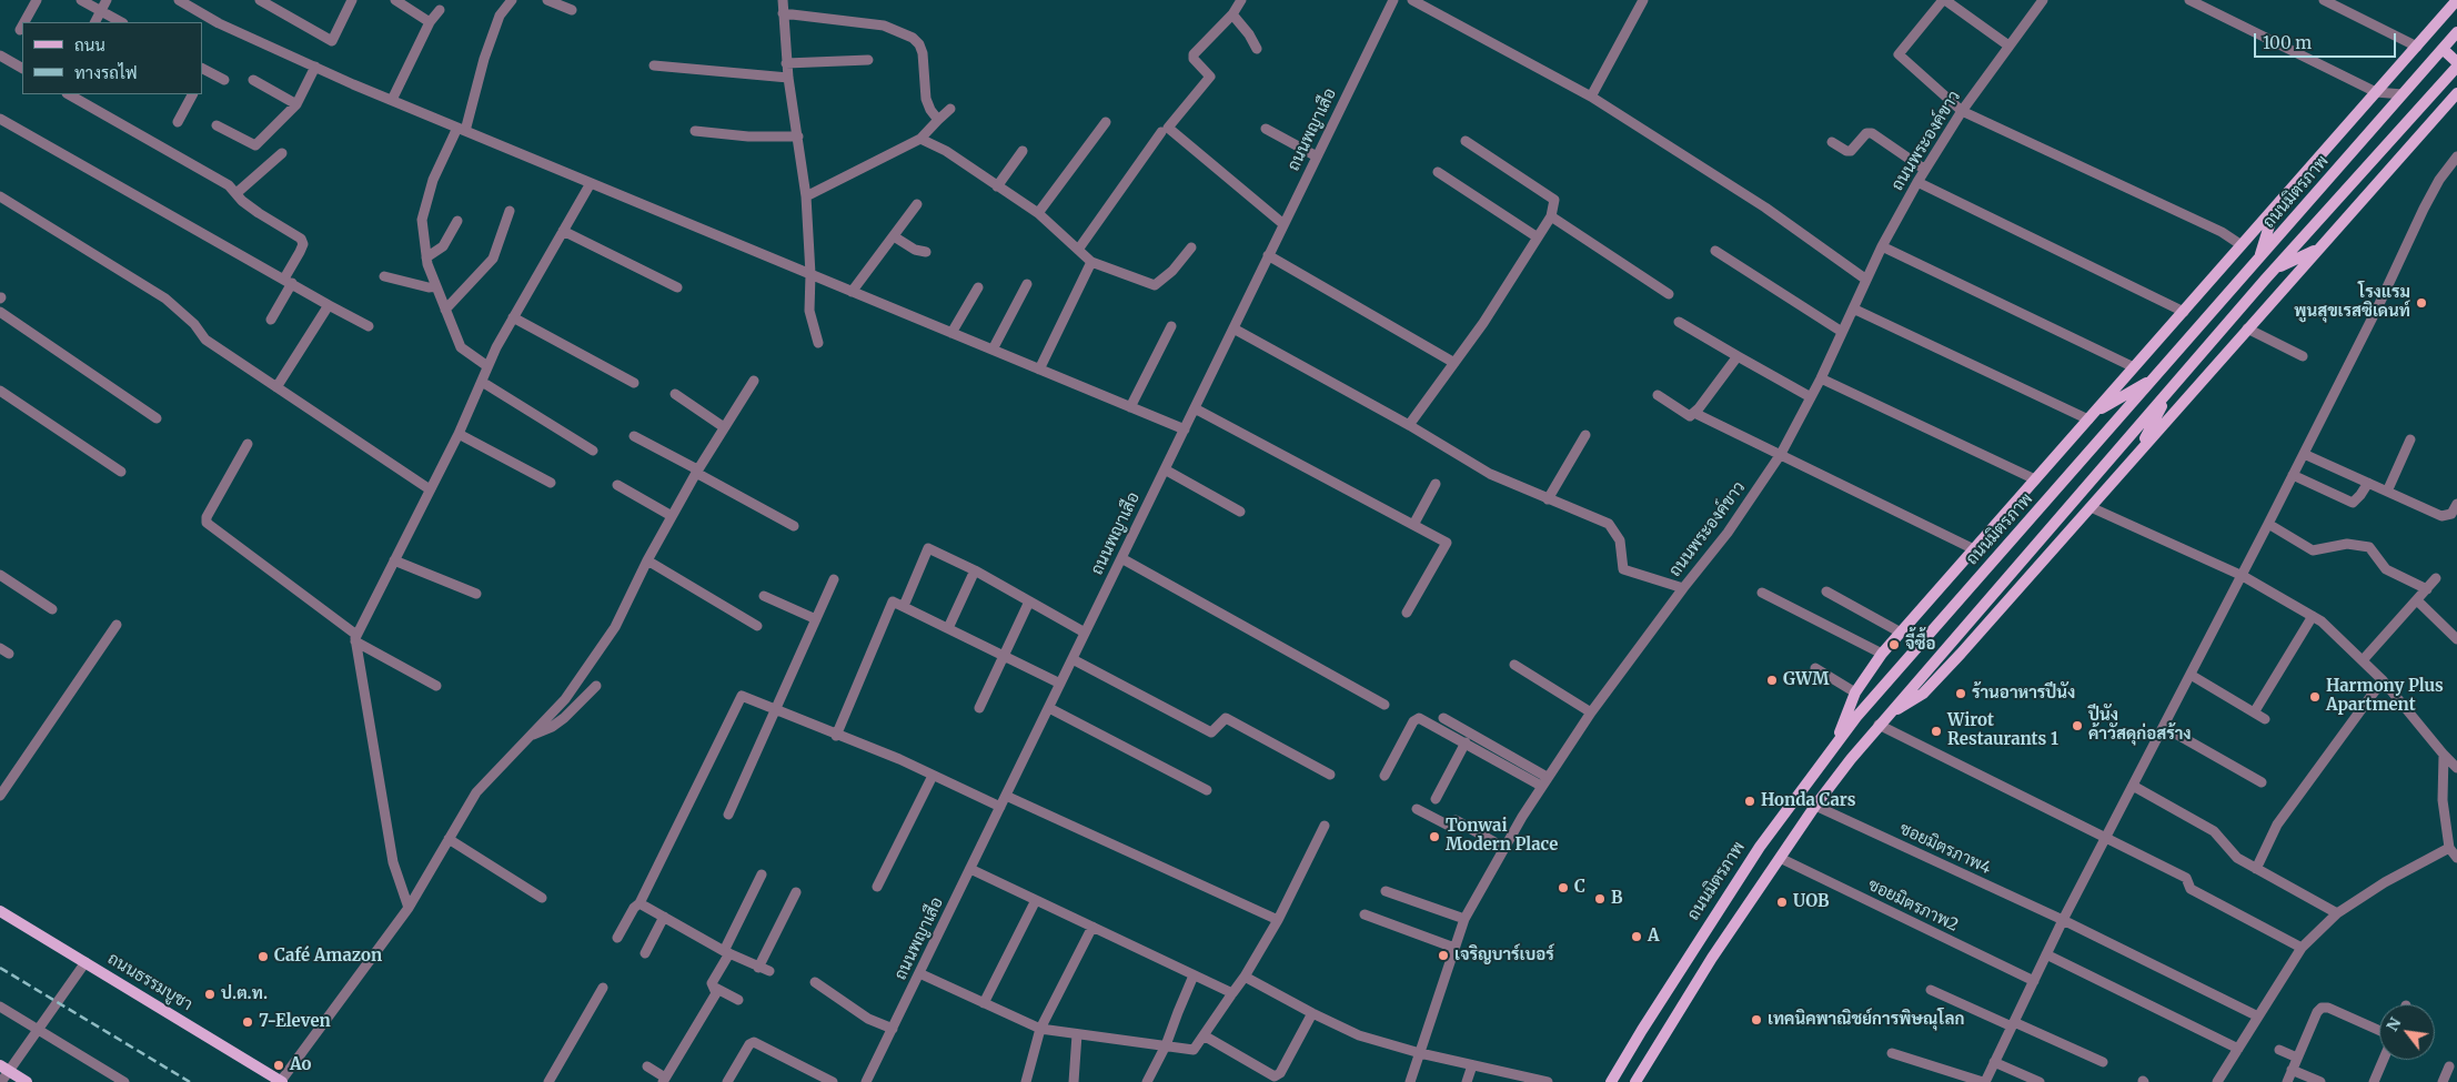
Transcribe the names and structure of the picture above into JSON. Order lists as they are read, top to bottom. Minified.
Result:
{"streets":{"main road":["ถนนมิตรภาพ","ถนนธรรมบูชา"],"street":["ถนนพญาเสือ","ถนนพระองค์ขาว","ซอยมิตรภาพ4","ซอยมิตรภาพ2"]},"crossings":[["ถนนมิตรภาพ","ซอยมิตรภาพ4"],["ถนนมิตรภาพ","ซอยมิตรภาพ2"]],"places":["โรงแรม พูนสุขเรสซิเดนท์","จี้ซื้อ","GWM","ร้านอาหารปีนัง","Harmony Plus Apartment","ปีนัง ค้าวัสดุก่อสร้าง","Wirot Restaurants 1","Honda Cars","Tonwai Modern Place","C","B","UOB","A","เจริญบาร์เบอร์","Café Amazon","ป.ต.ท.","เทคนิคพาณิชย์การพิษณุโลก","7-Eleven","Ao"],"legend":["ถนน","ทางรถไฟ"],"scale_bar":"100 m","north":"top left"}
